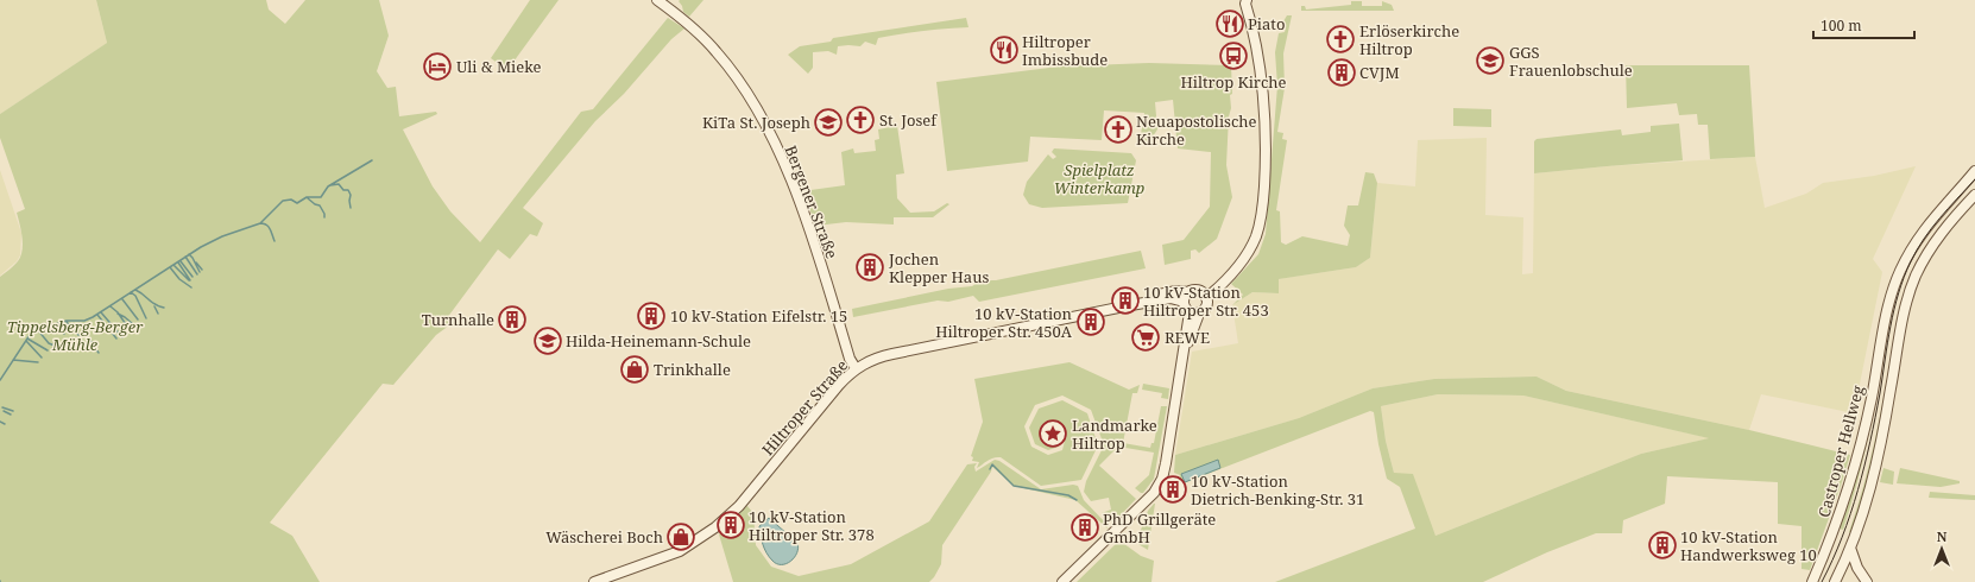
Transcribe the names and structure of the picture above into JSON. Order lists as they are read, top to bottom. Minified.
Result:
{"streets":{"main road":["Bergener Straße","Hiltroper Straße","Castroper Hellweg"]},"crossings":[["Bergener Straße","Hiltroper Straße"]],"parks":["Spielplatz Winterkamp","Tippelsberg-Berger Mühle"],"places":{"restaurant":["Piato","Hiltroper Imbissbude"],"church":["Erlöserkirche Hiltrop","St. Josef","Neuapostolische Kirche"],"bus stop":["Hiltrop Kirche"],"school or university":["GGS Frauenlobschule","KiTa St. Joseph","Hilda-Heinemann-Schule"],"hotel":["Uli & Mieke"],"building":["CVJM","Jochen Klepper Haus","10 kV-Station Hiltroper Str. 453","10 kV-Station Eifelstr. 15","Turnhalle","10 kV-Station Hiltroper Str. 450A","10 kV-Station Dietrich-Benking-Str. 31","10 kV-Station Hiltroper Str. 378","PhD Grillgeräte GmbH","10 kV-Station Handwerksweg 10"],"supermarket":["REWE"],"shop":["Trinkhalle","Wäscherei Boch"],"place":["Landmarke Hiltrop"]},"scale_bar":"100 m","north":"top"}
